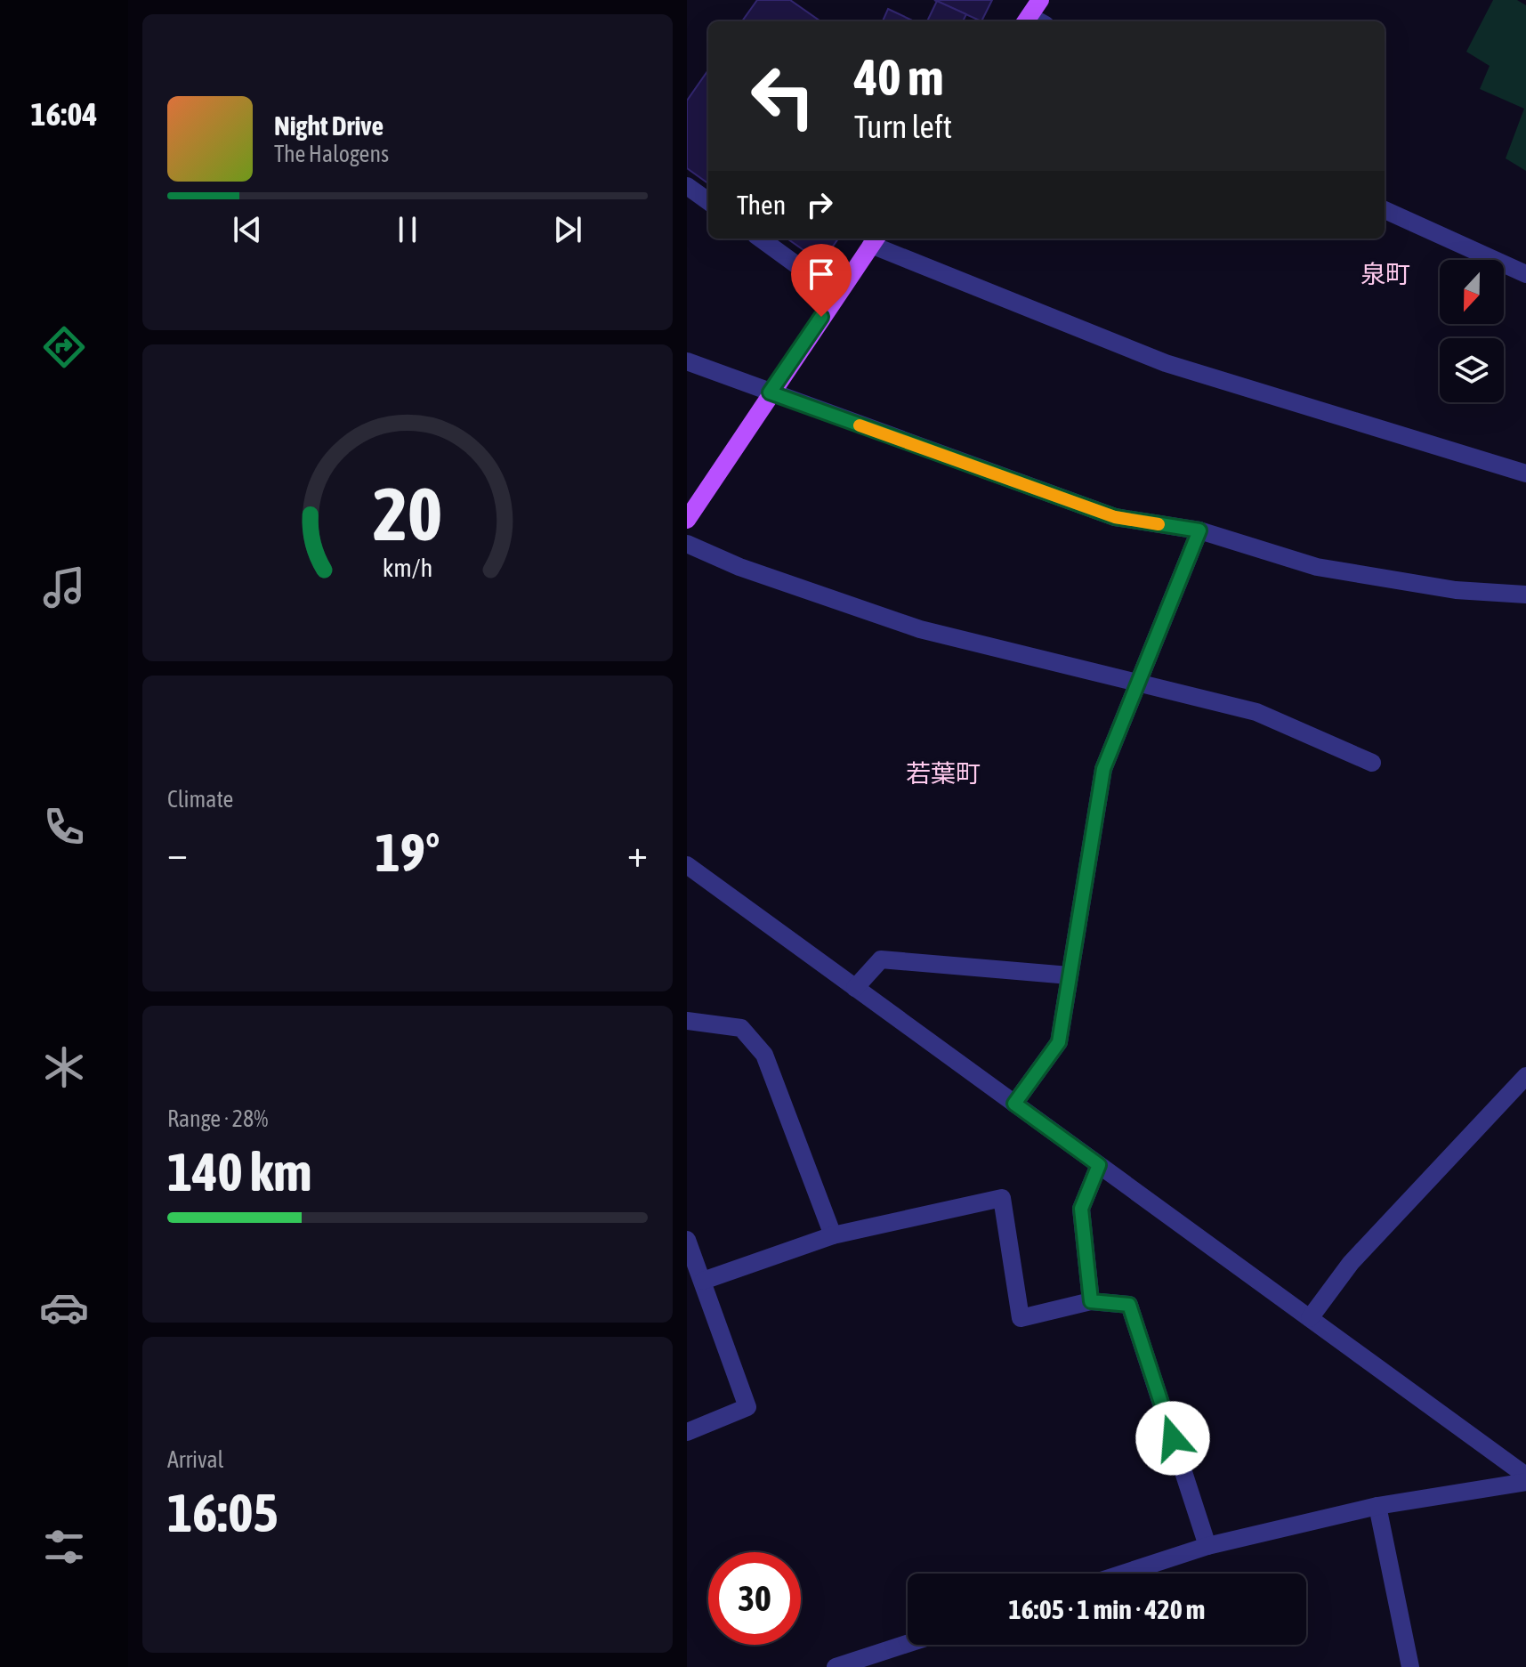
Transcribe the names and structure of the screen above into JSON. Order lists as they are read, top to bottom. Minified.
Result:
{"districts":["泉町","若葉町"],"north":"bottom","page":{"tabs":"16:04","turn":["40 m","Turn left"],"song":["Night Drive","The Halogens"],"then":"Then","tile":["Climate",["Range · 28%","140 km"],["Arrival","16:05"]],"heat":["−","19°","+"],"limit":"30","trip":"16:05 · 1 min · 420 m","gauge":["20","km/h"]}}
